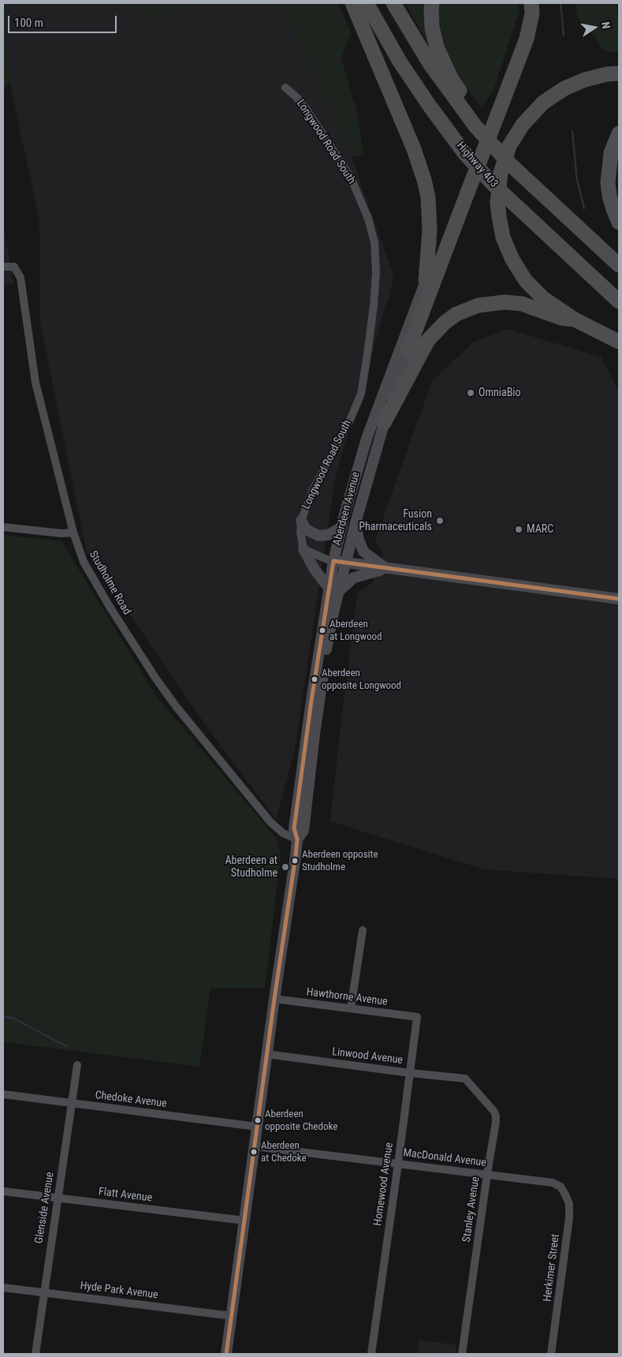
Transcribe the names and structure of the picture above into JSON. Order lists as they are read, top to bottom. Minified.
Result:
{"streets":{"highway":["Highway 403"],"main road":["Aberdeen Avenue"],"street":["Longwood Road South","Studholme Road","Hawthorne Avenue","Linwood Avenue","Chedoke Avenue","MacDonald Avenue","Homewood Avenue","Flatt Avenue","Glenside Avenue","Stanley Avenue","Herkimer Street","Hyde Park Avenue"]},"crossings":[["Aberdeen Avenue","Studholme Road"],["Aberdeen Avenue","Hawthorne Avenue"],["Aberdeen Avenue","Linwood Avenue"],["Aberdeen Avenue","Chedoke Avenue"],["Aberdeen Avenue","MacDonald Avenue"],["Aberdeen Avenue","Flatt Avenue"],["Aberdeen Avenue","Hyde Park Avenue"],["Hawthorne Avenue","Homewood Avenue"],["Linwood Avenue","Homewood Avenue"],["Linwood Avenue","Stanley Avenue"],["Chedoke Avenue","Glenside Avenue"],["MacDonald Avenue","Homewood Avenue"],["MacDonald Avenue","Stanley Avenue"],["MacDonald Avenue","Herkimer Street"],["Flatt Avenue","Glenside Avenue"],["Glenside Avenue","Hyde Park Avenue"]],"places":["OmniaBio","Fusion Pharmaceuticals","MARC","Aberdeen at Longwood","Aberdeen opposite Longwood","Aberdeen opposite Studholme","Aberdeen at Studholme","Aberdeen opposite Chedoke","Aberdeen at Chedoke"],"scale_bar":"100 m","north":"right"}
